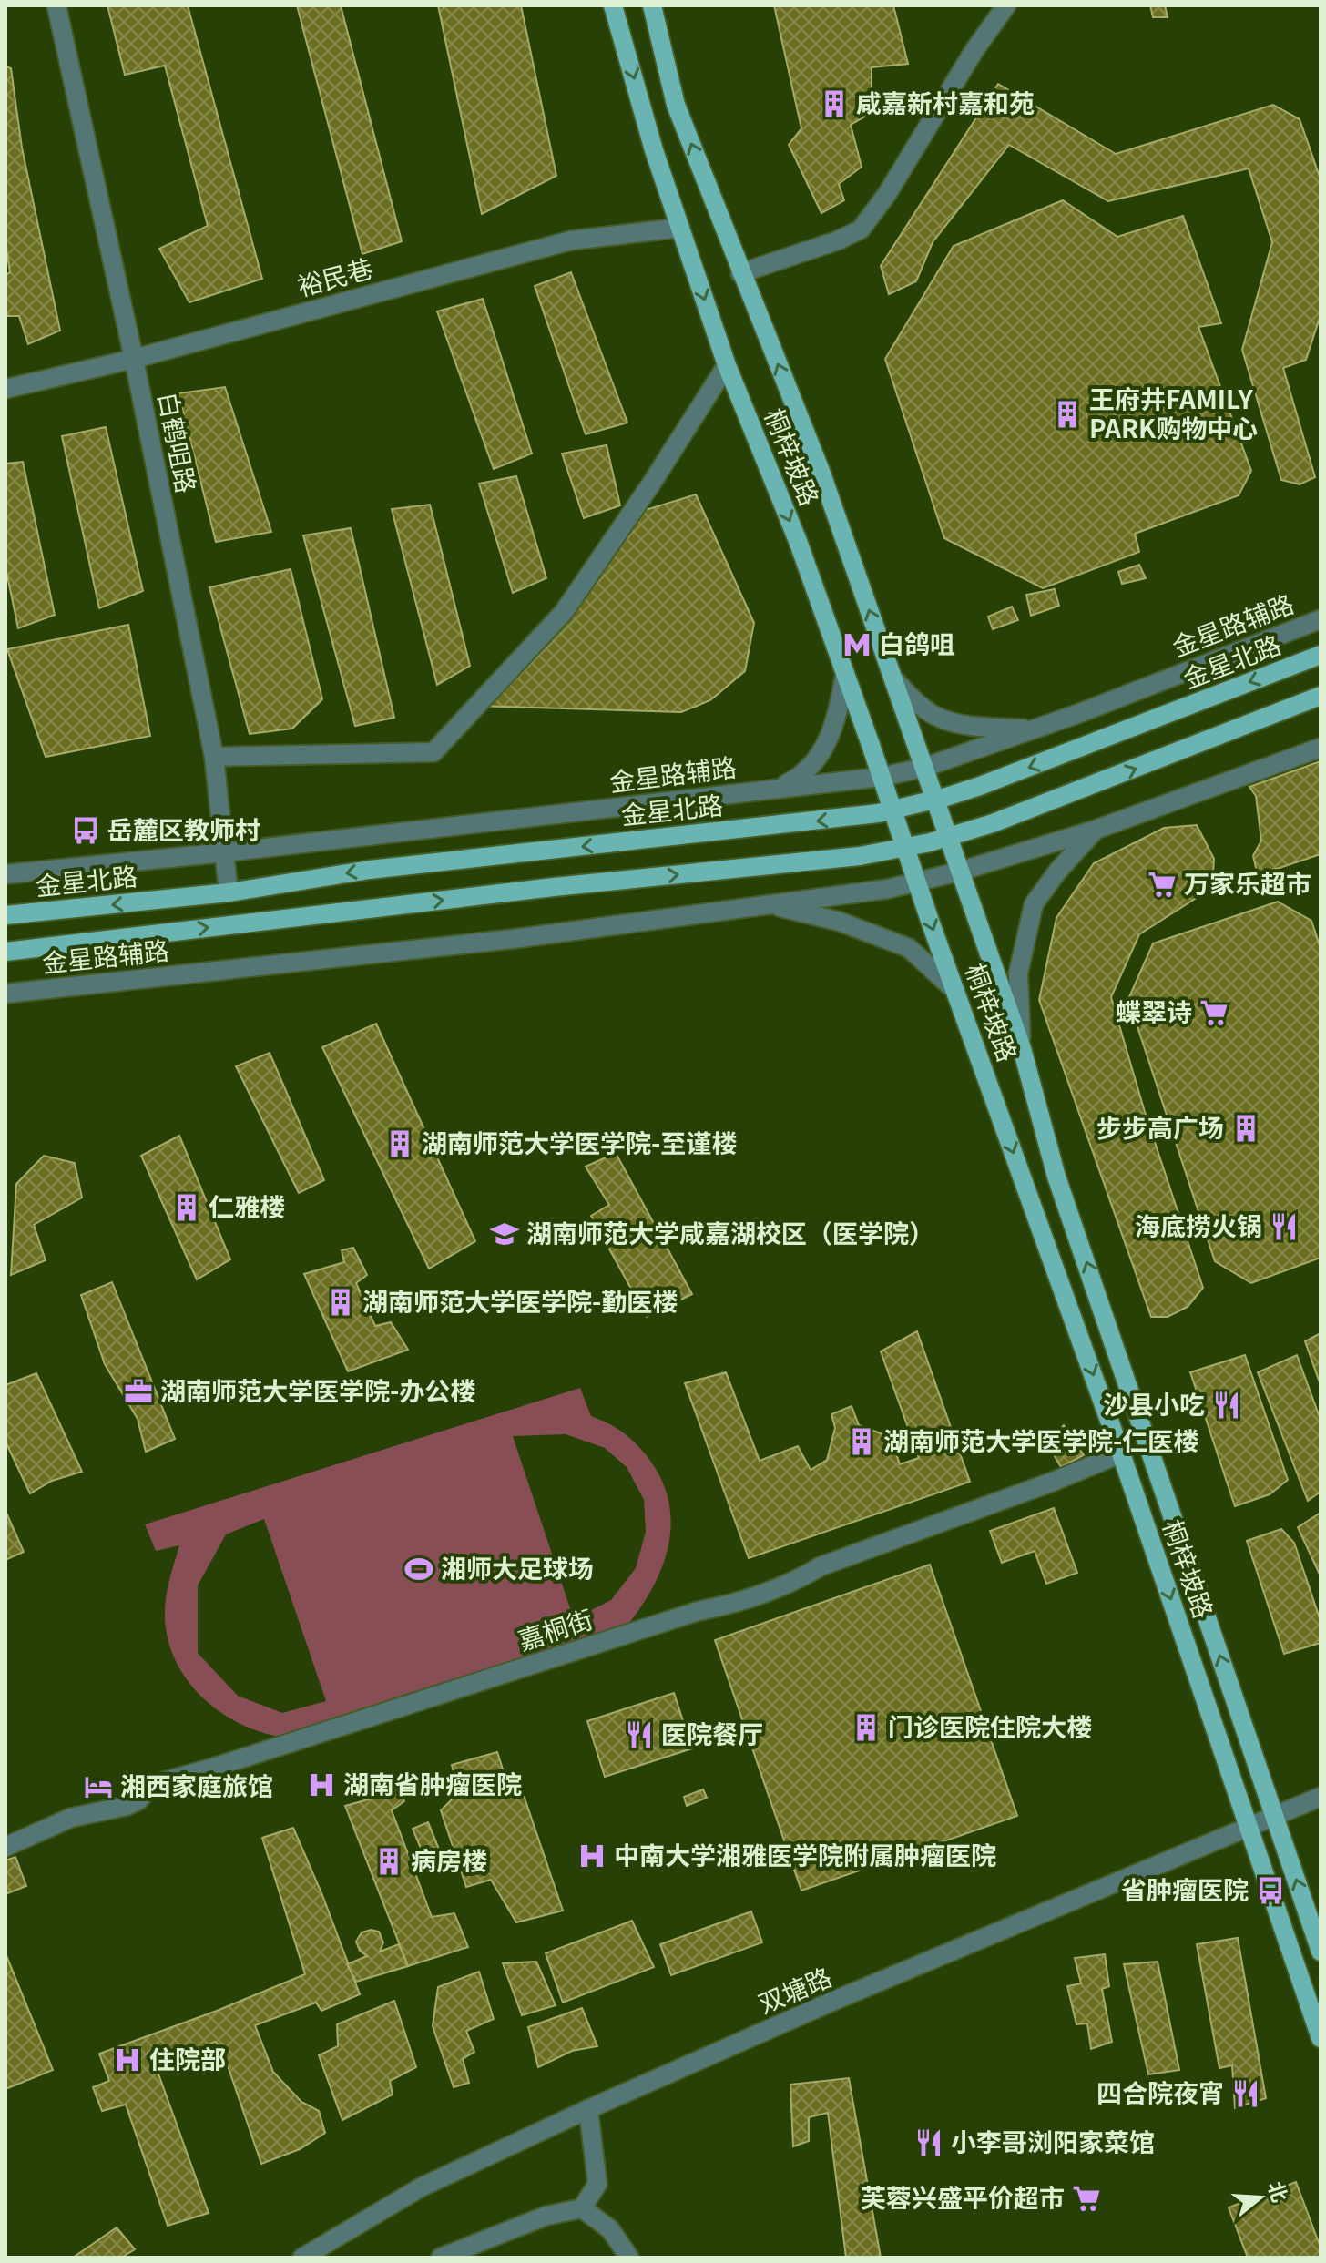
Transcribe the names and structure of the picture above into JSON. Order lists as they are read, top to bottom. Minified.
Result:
{"streets":{"main road":["桐梓坡路","金星北路"],"street":["裕民巷","白鹤咀路","金星路辅路","嘉桐街","双塘路"]},"crossings":[["裕民巷","白鹤咀路"],["裕民巷","桐梓坡路"],["白鹤咀路","金星路辅路"],["白鹤咀路","金星北路"],["桐梓坡路","金星路辅路"],["桐梓坡路","金星北路"],["桐梓坡路","嘉桐街"],["桐梓坡路","双塘路"]],"places":{"building":["咸嘉新村嘉和苑","王府井FAMILY PARK购物中心","步步高广场","湖南师范大学医学院-至谨楼","仁雅楼","湖南师范大学医学院-勤医楼","湖南师范大学医学院-仁医楼","门诊医院住院大楼","病房楼"],"metro station":["白鸽咀"],"bus stop":["岳麓区教师村","省肿瘤医院"],"supermarket":["万家乐超市","蝶翠诗","芙蓉兴盛平价超市"],"restaurant":["海底捞火锅","沙县小吃","医院餐厅","四合院夜宵","小李哥浏阳家菜馆"],"school or university":["湖南师范大学咸嘉湖校区（医学院）"],"office":["湖南师范大学医学院-办公楼"],"sports":["湘师大足球场"],"hospital":["湖南省肿瘤医院","中南大学湘雅医学院附属肿瘤医院","住院部"],"hotel":["湘西家庭旅馆"]},"north":"right"}
